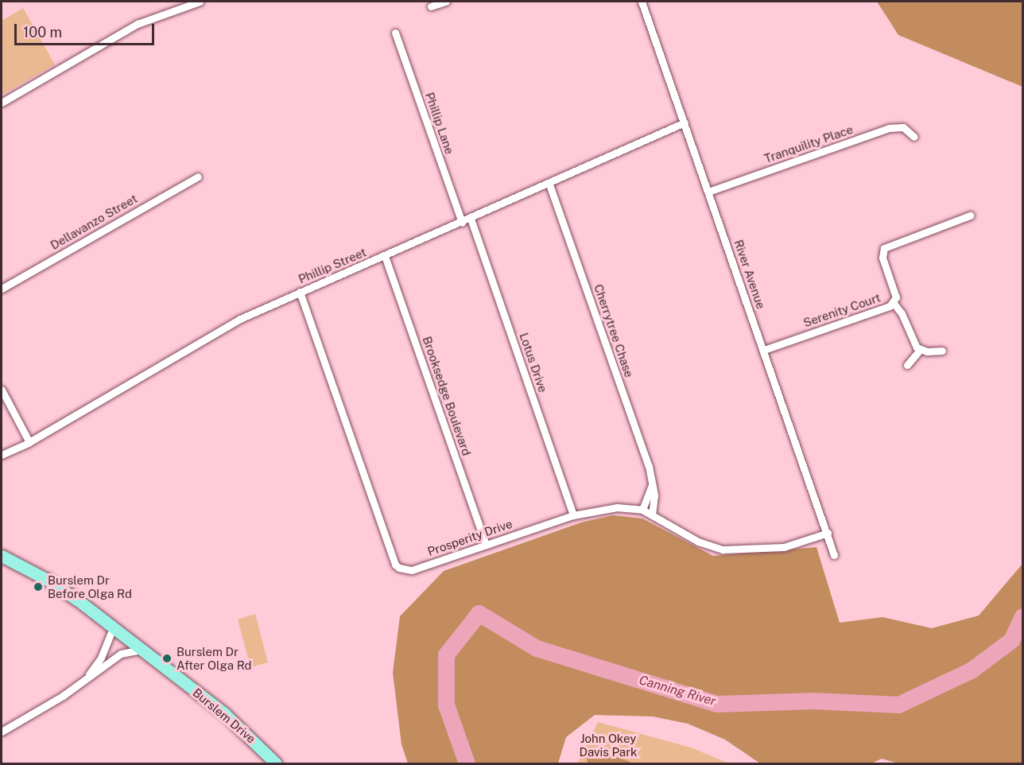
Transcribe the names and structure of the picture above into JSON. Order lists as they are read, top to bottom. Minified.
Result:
{"streets":{"main road":["Burslem Drive"],"street":["Phillip Lane","Tranquility Place","Dellavanzo Street","Phillip Street","River Avenue","Serenity Court","Cherrytree Chase","Lotus Drive","Brooksedge Boulevard","Prosperity Drive"]},"crossings":[["Phillip Lane","Phillip Street"],["Tranquility Place","River Avenue"],["Phillip Street","River Avenue"],["Phillip Street","Cherrytree Chase"],["Phillip Street","Lotus Drive"],["Phillip Street","Brooksedge Boulevard"],["Phillip Street","Prosperity Drive"],["River Avenue","Serenity Court"],["River Avenue","Prosperity Drive"],["Cherrytree Chase","Prosperity Drive"],["Lotus Drive","Prosperity Drive"],["Brooksedge Boulevard","Prosperity Drive"]],"water":["Canning River"],"parks":["John Okey Davis Park"],"places":["Burslem Dr Before Olga Rd","Burslem Dr After Olga Rd"],"scale_bar":"100 m"}
